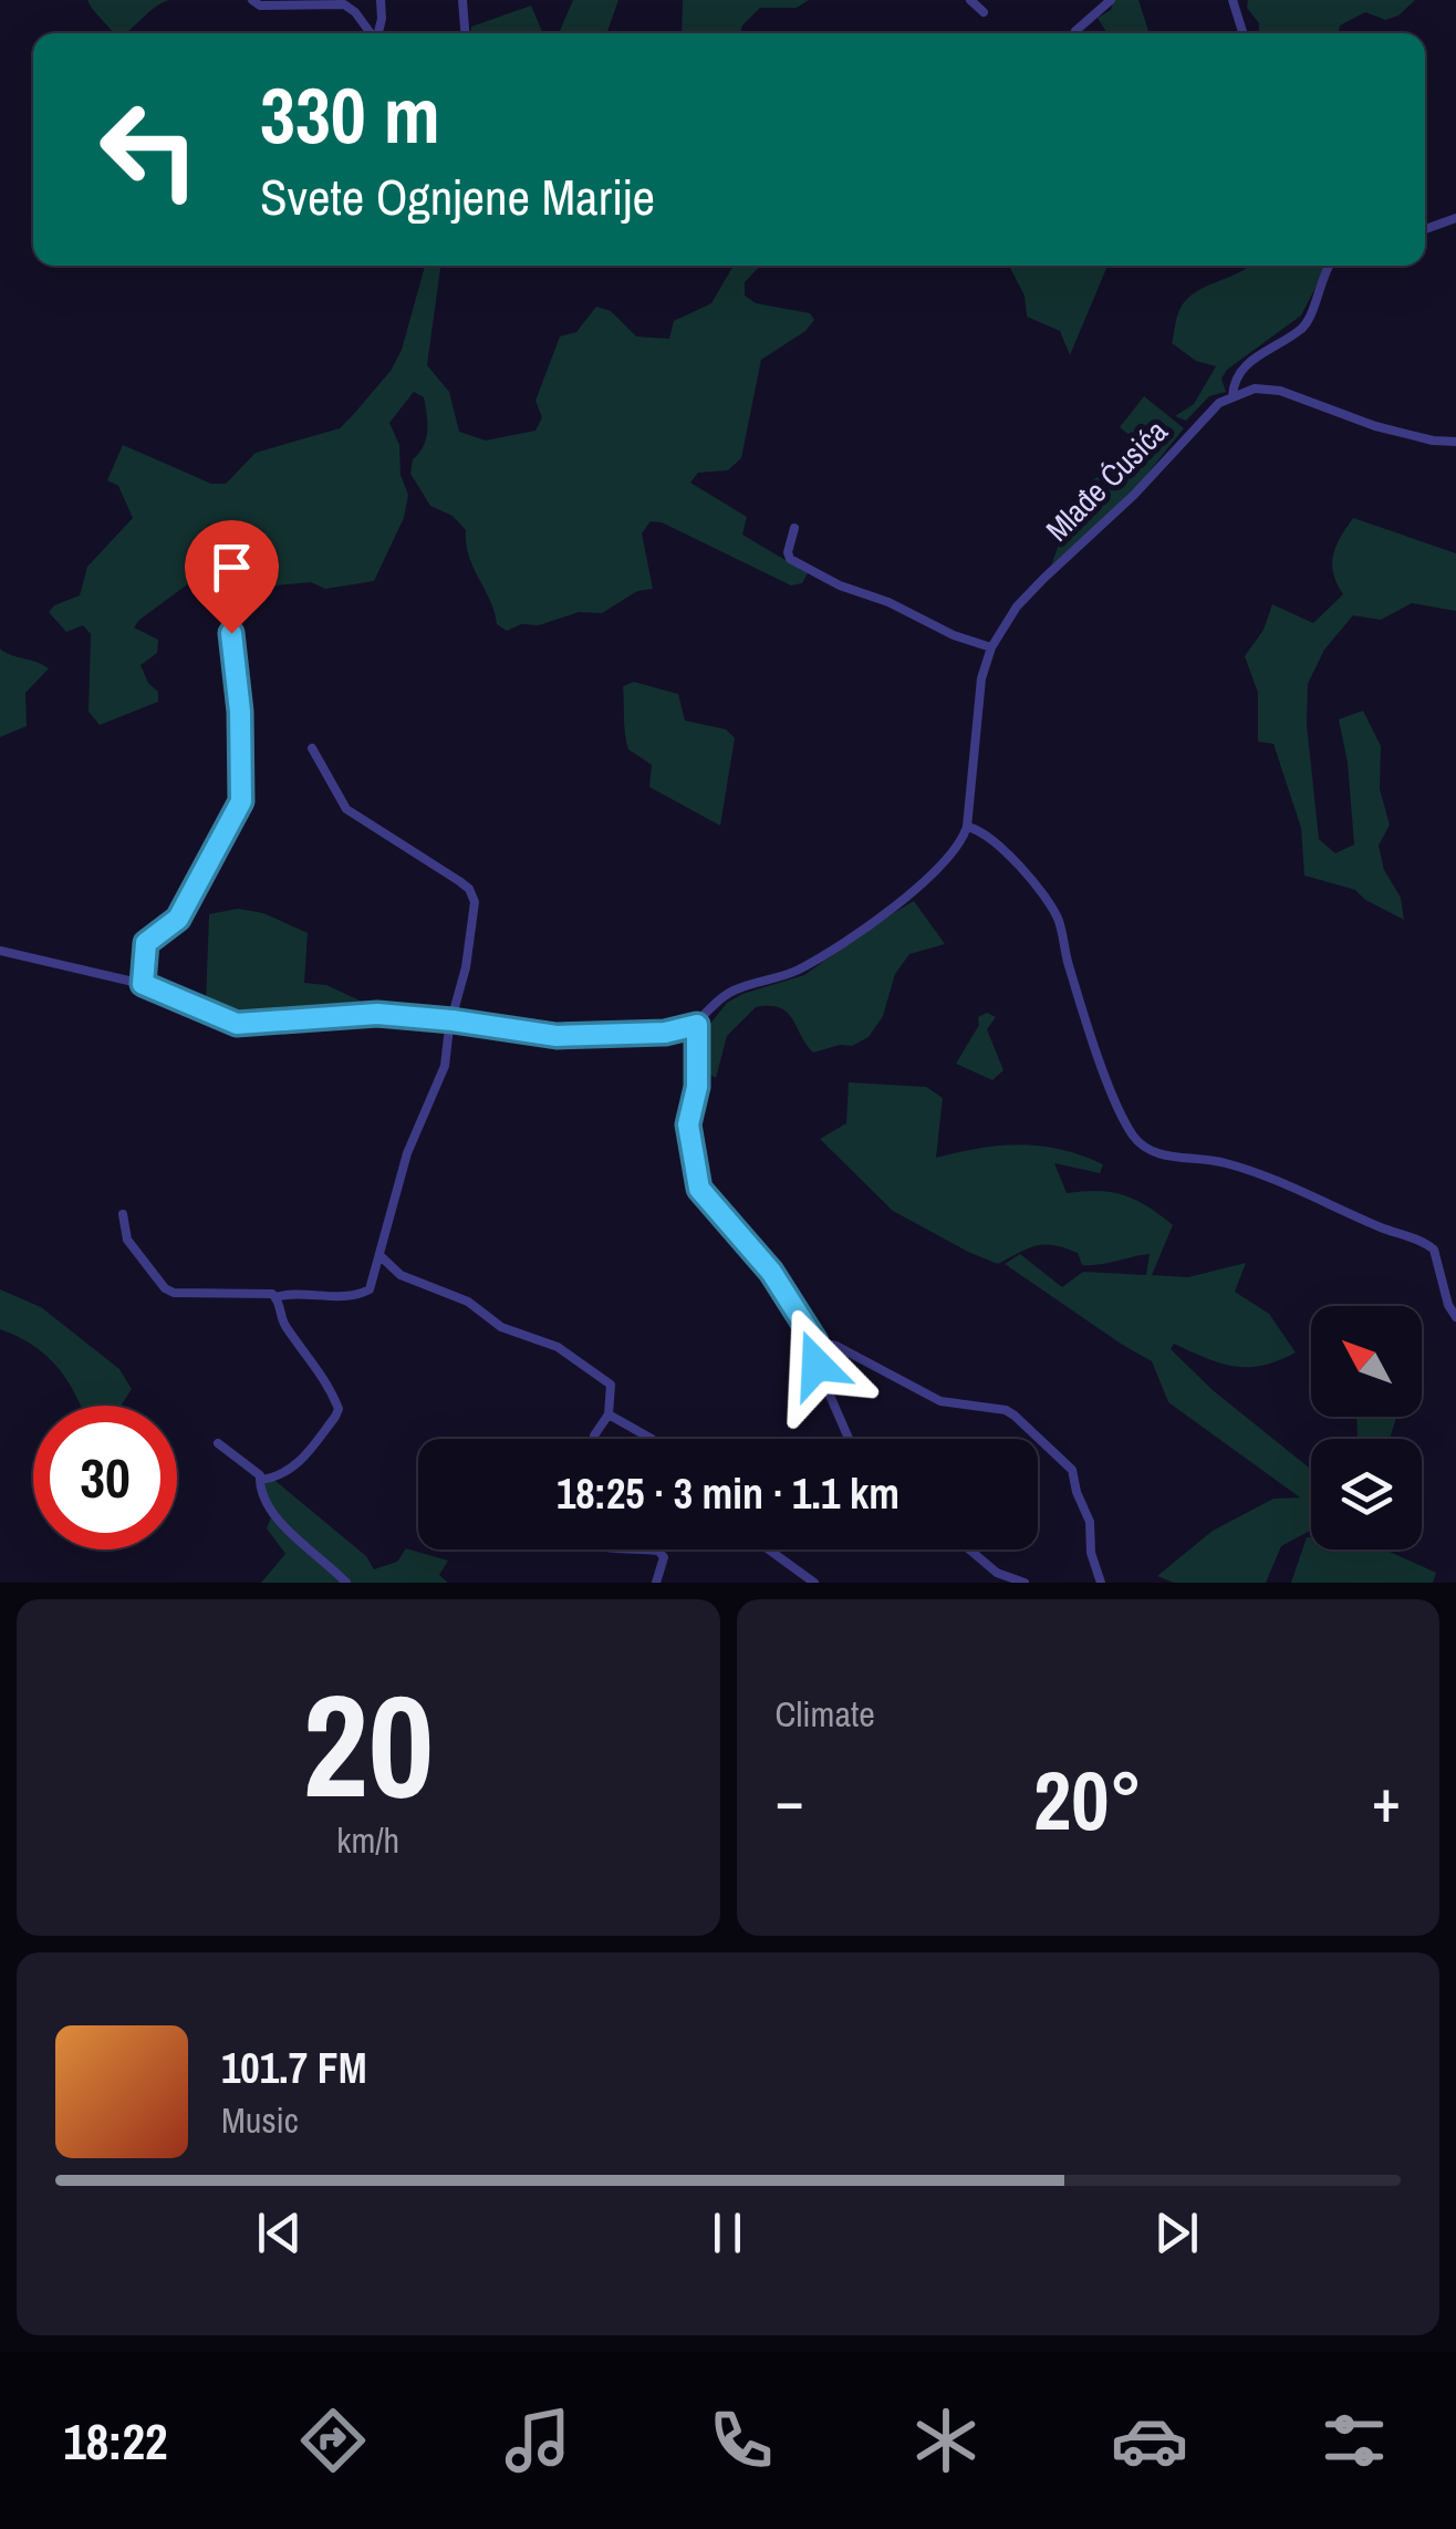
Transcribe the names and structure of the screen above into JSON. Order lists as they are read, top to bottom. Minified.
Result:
{"streets":{"street":["Mlađe Ćusića"]},"north":"top left","page":{"turn":["330 m","Svete Ognjene Marije"],"limit":"30","trip":"18:25 · 3 min · 1.1 km","tile":[["20","km/h"],"Climate"],"heat":["−","20°","+"],"song":["101.7 FM","Music"],"tabs":"18:22"}}
